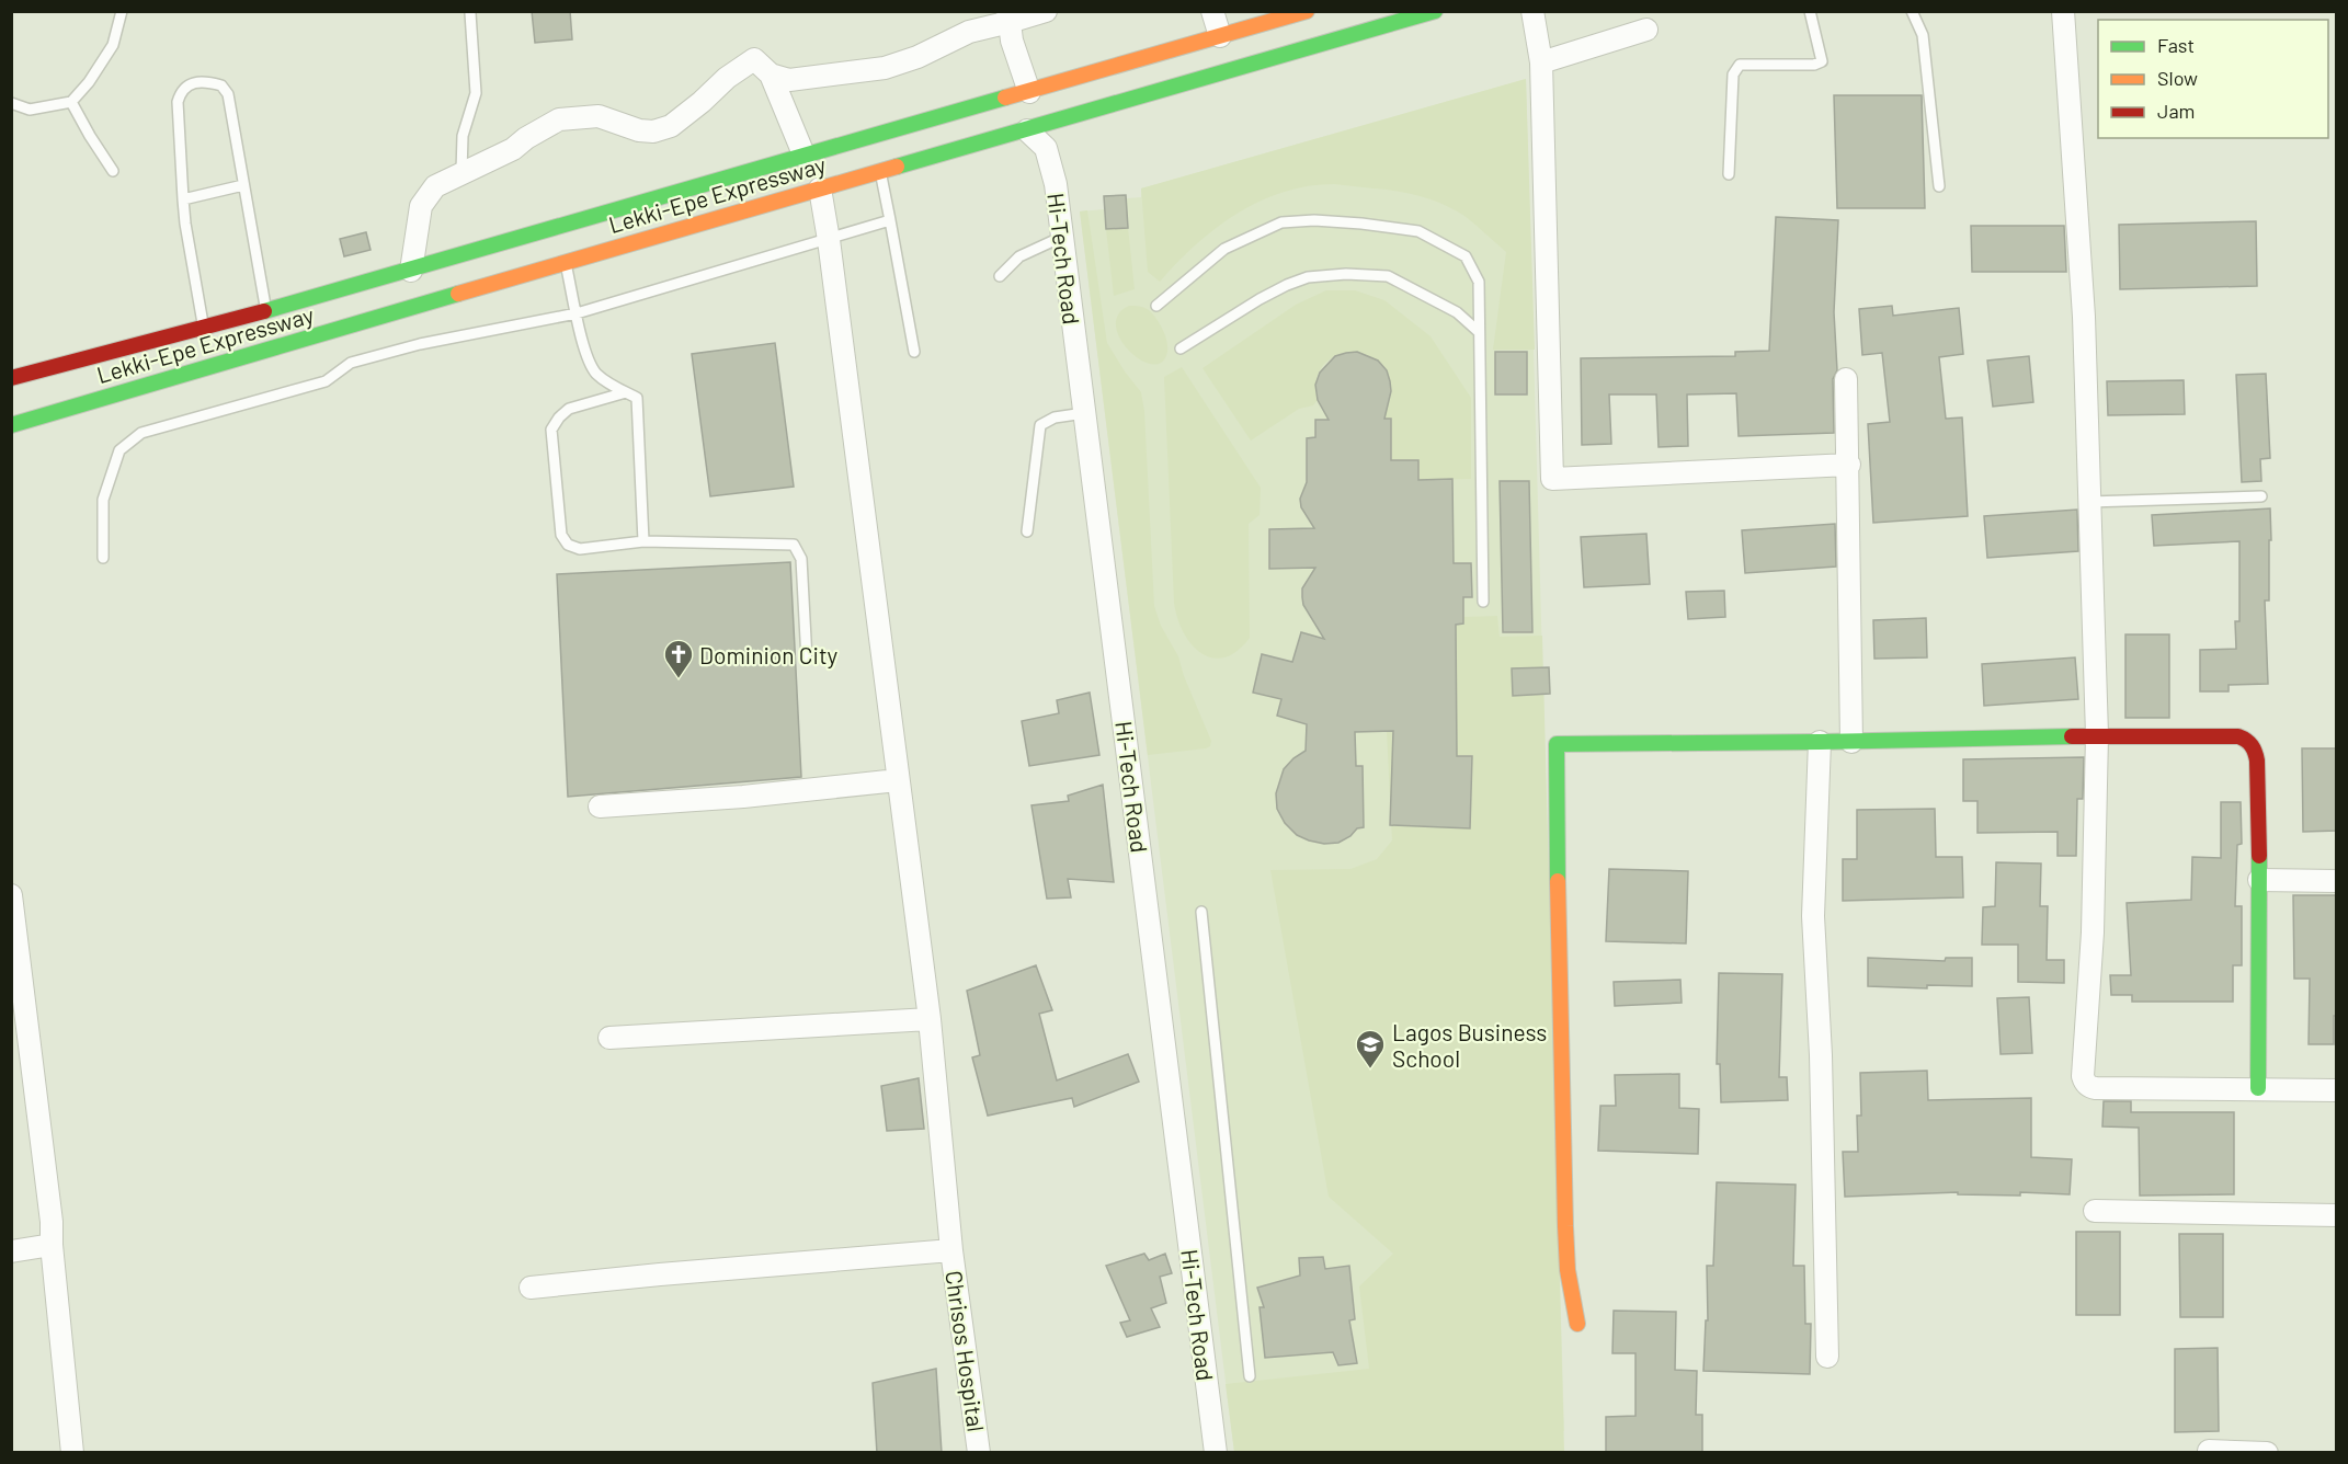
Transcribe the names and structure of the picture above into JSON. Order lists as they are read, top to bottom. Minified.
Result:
{"streets":{"main road":["Lekki-Epe Expressway"],"street":["Hi-Tech Road","Chrisos Hospital"]},"crossings":[["Lekki-Epe Expressway","Hi-Tech Road"],["Lekki-Epe Expressway","Chrisos Hospital"]],"places":{"church":["Dominion City"],"school or university":["Lagos Business School"]},"legend":["Fast","Slow","Jam"]}
